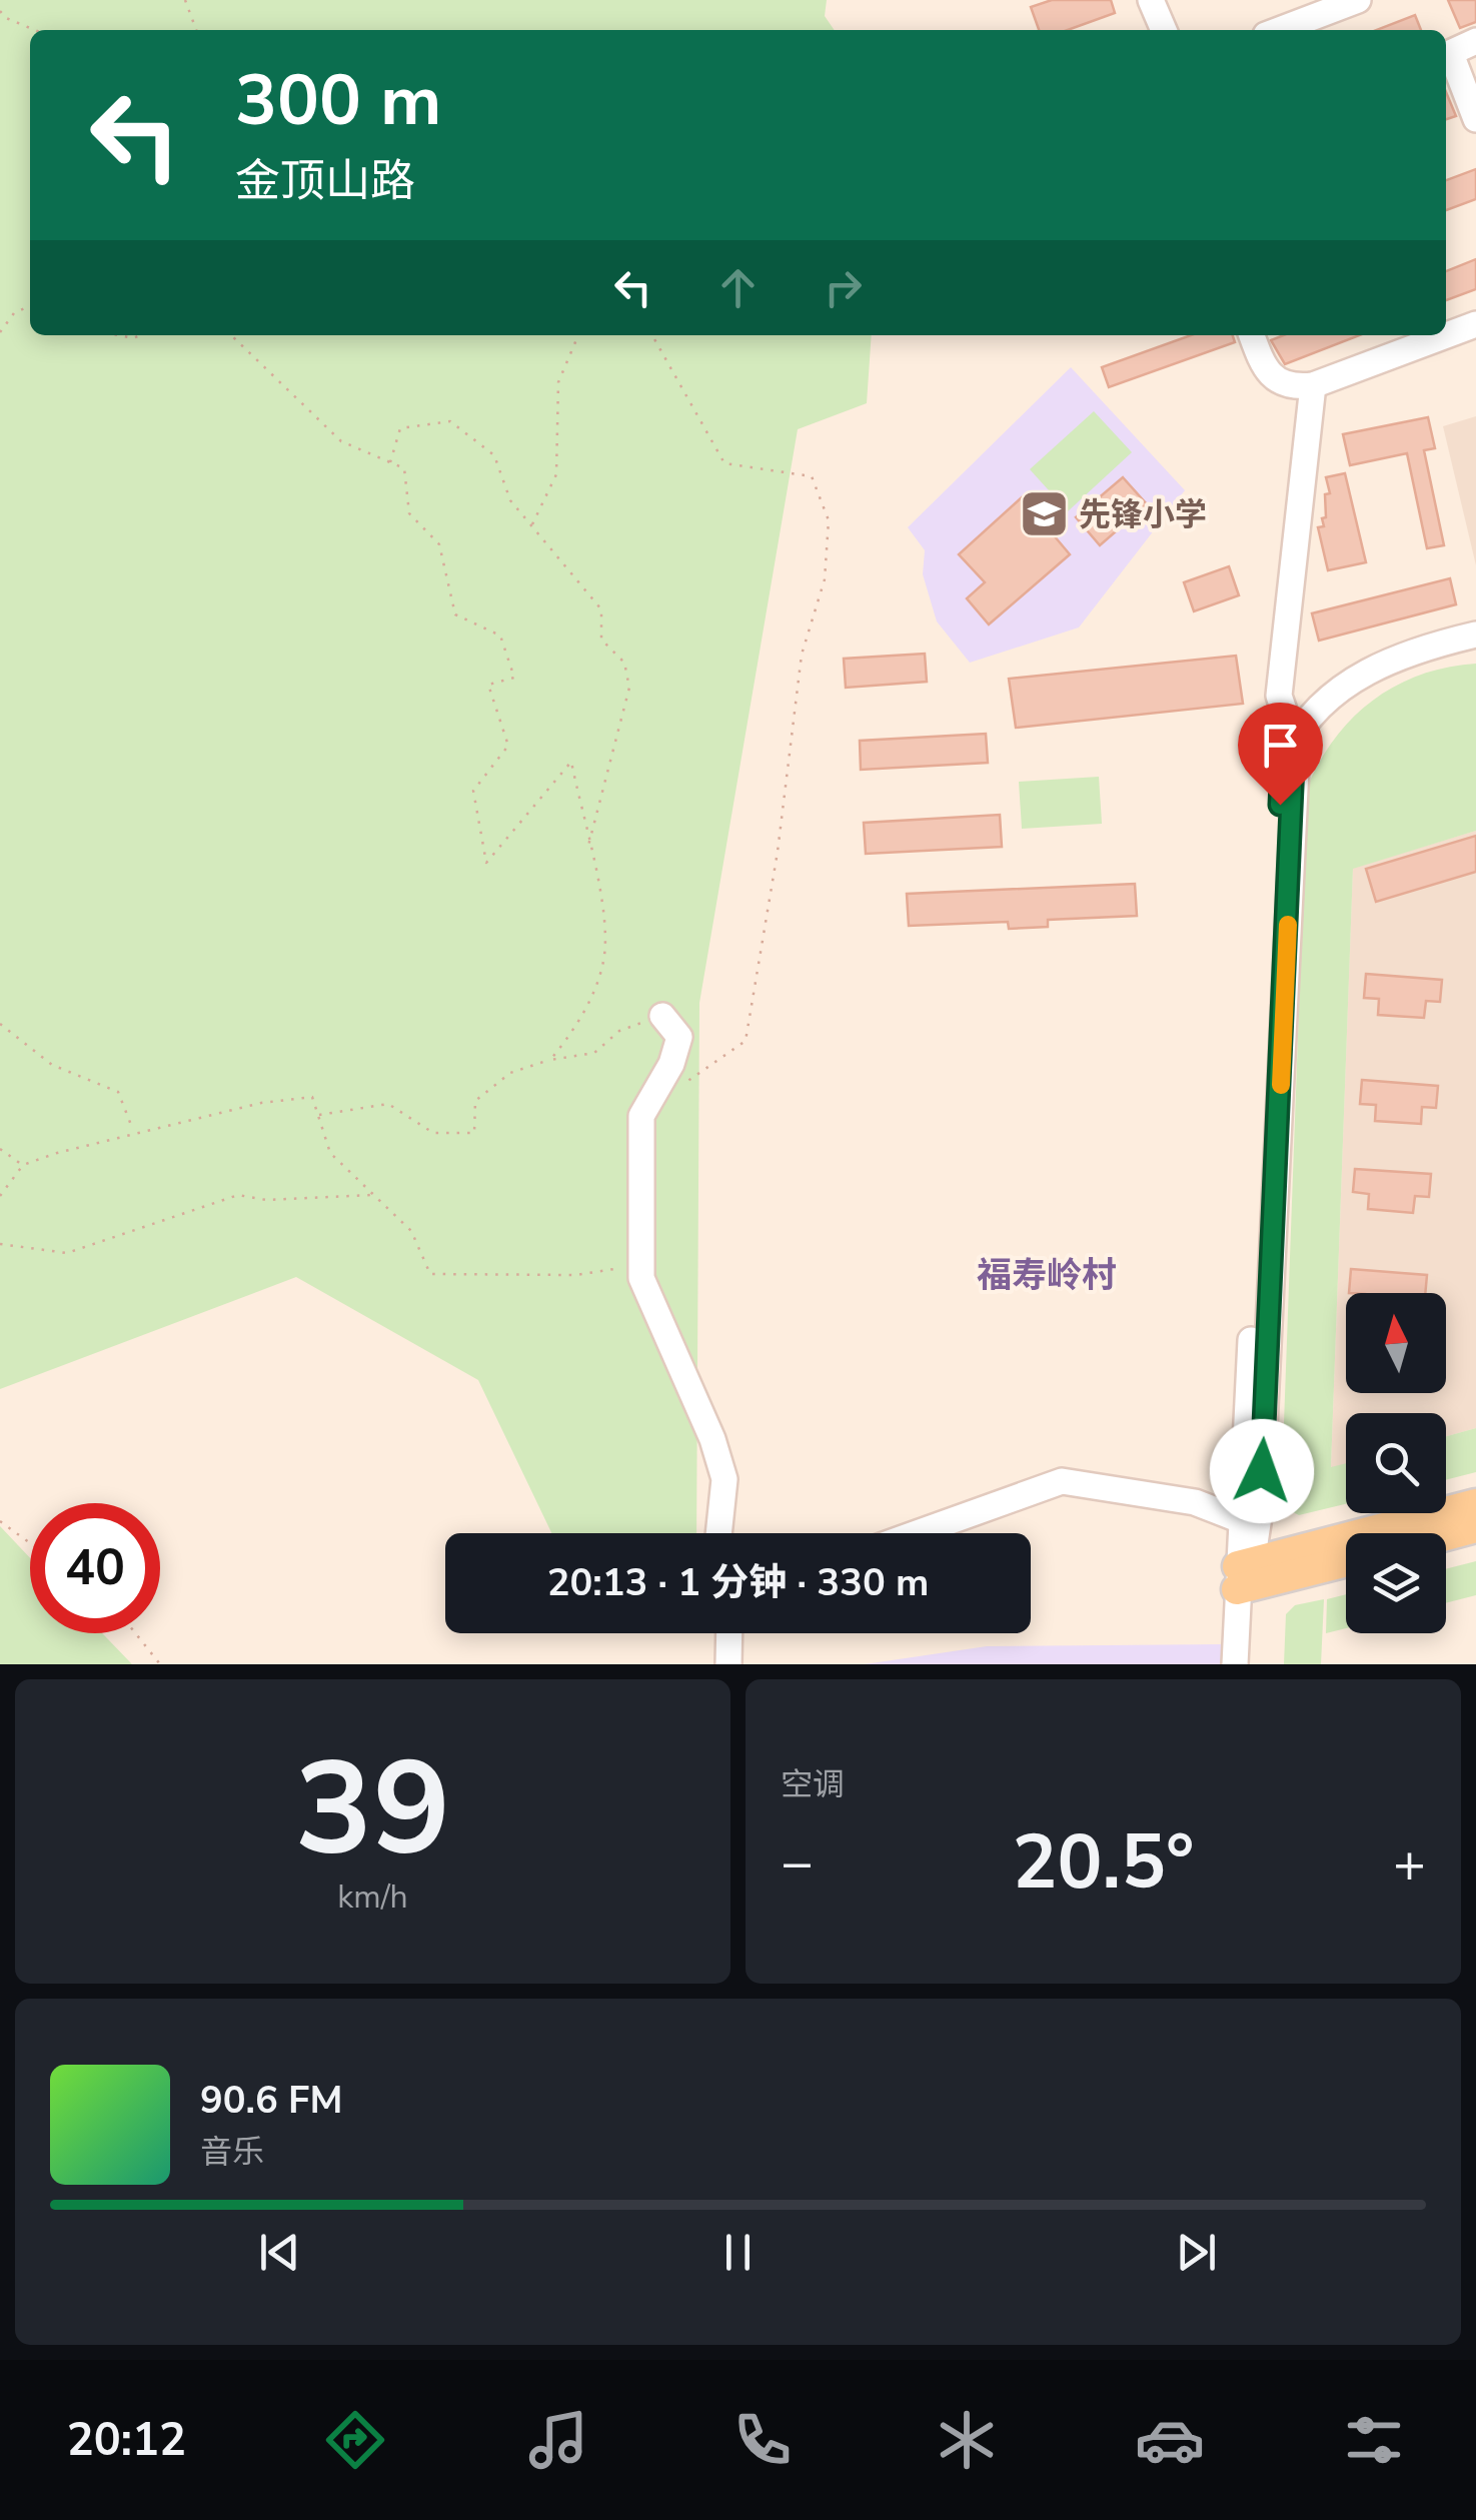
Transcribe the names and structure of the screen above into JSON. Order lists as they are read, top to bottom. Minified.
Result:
{"districts":["福寿岭村"],"places":{"school or university":["先锋小学"]},"north":"top","page":{"turn":["300 m","金顶山路"],"limit":"40","trip":"20:13 · 1 分钟 · 330 m","tile":[["39","km/h"],"空调"],"heat":["−","20.5°","+"],"song":["90.6 FM","音乐"],"tabs":"20:12"}}
